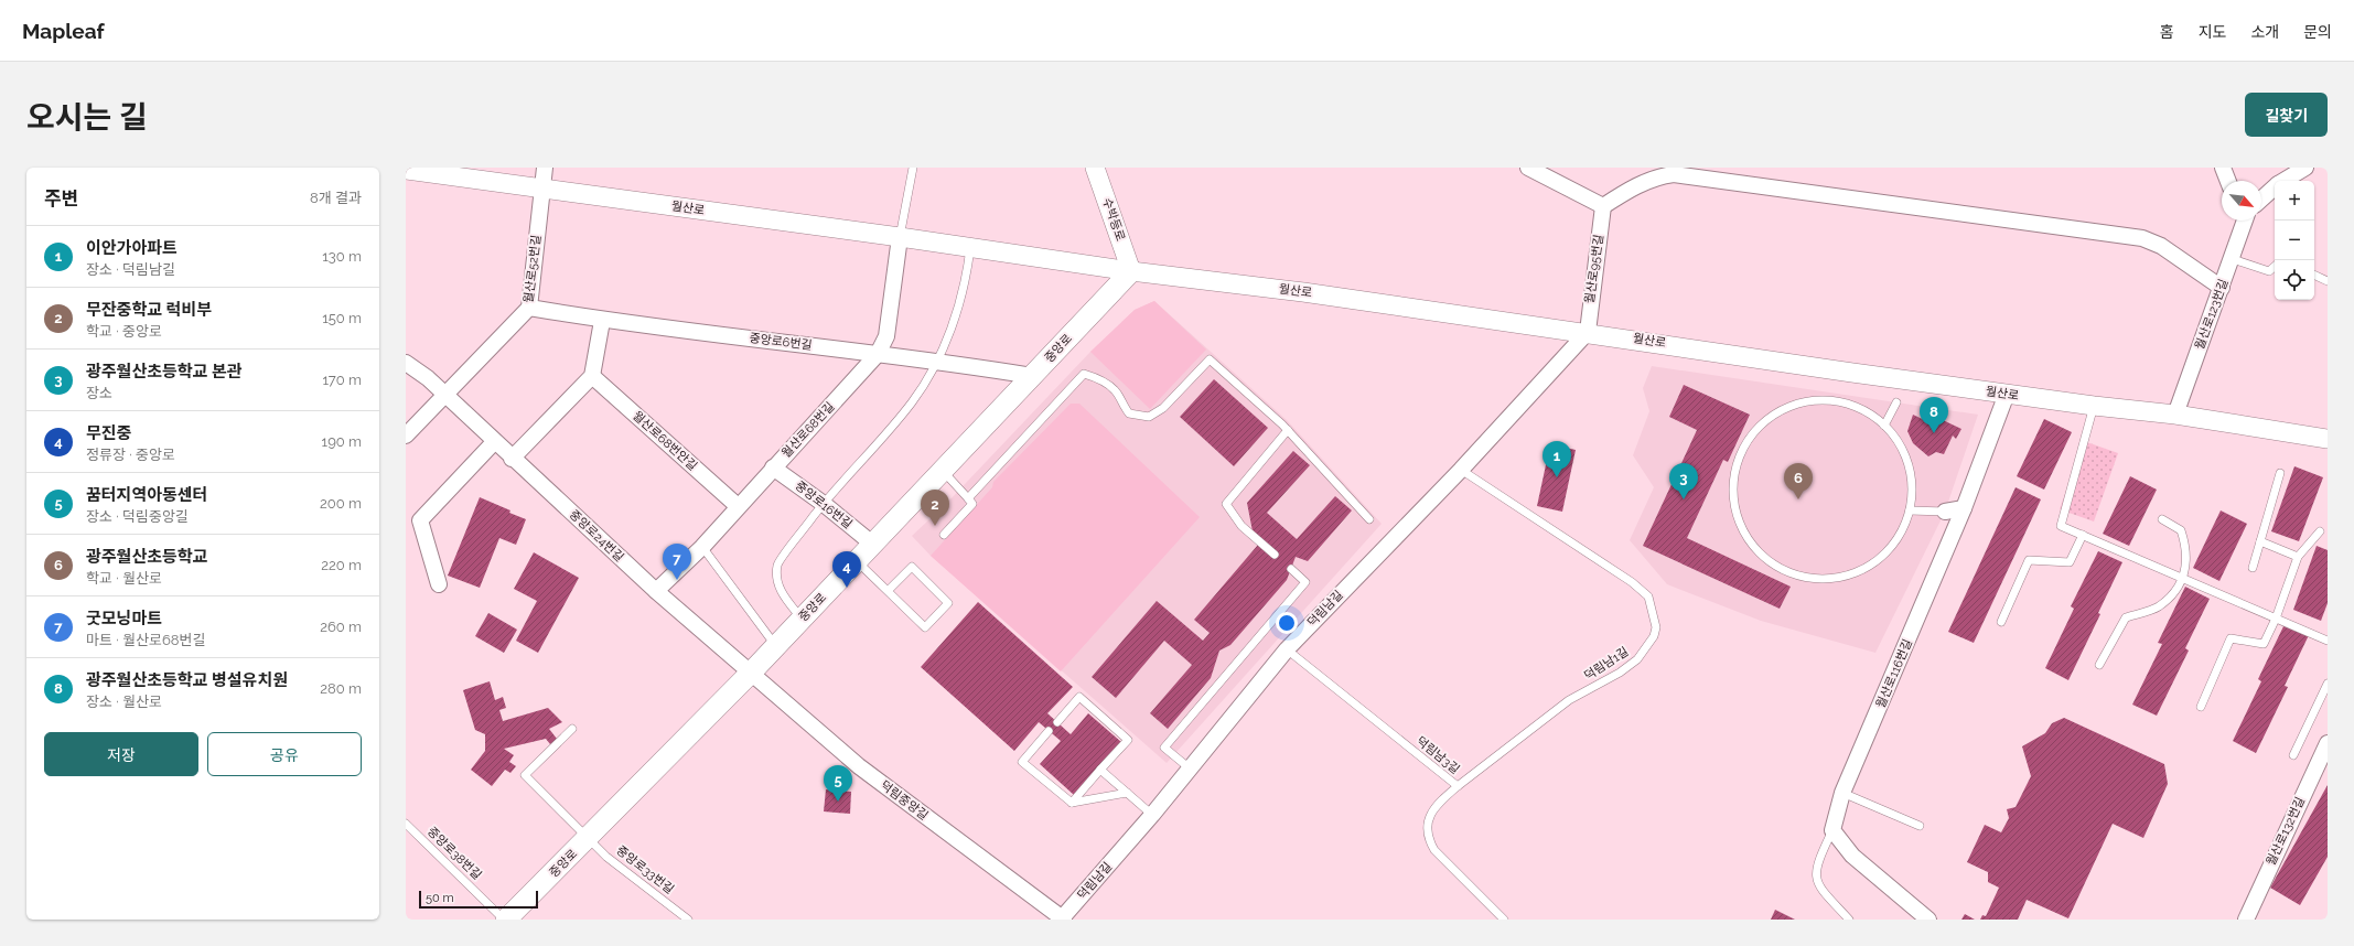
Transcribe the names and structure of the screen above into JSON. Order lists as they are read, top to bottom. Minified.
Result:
{"streets":{"main road":["중앙로"],"street":["월산로","수박등로","월산로52번길","월산로95번길","월산로123번길","중앙로6번길","월산로68번길","월산로68번안길","중앙로16번길","중앙로24번길","덕림남길","월산로116번길","덕림중앙길","월산로132번길"],"lane":["덕림남1길","덕림남3길","중앙로38번길","중앙로33번길"]},"crossings":[["월산로","수박등로"],["월산로","월산로52번길"],["월산로","월산로95번길"],["월산로","월산로123번길"],["월산로","중앙로"],["월산로","월산로68번길"],["월산로","덕림남길"],["월산로","월산로116번길"],["수박등로","중앙로"],["월산로52번길","중앙로6번길"],["월산로52번길","중앙로24번길"],["월산로95번길","덕림남길"],["중앙로6번길","중앙로"],["중앙로6번길","월산로68번길"],["중앙로","중앙로16번길"],["중앙로","중앙로24번길"],["중앙로","덕림중앙길"],["중앙로","중앙로38번길"],["중앙로","중앙로33번길"],["월산로68번길","월산로68번안길"],["월산로68번길","중앙로16번길"],["월산로68번길","중앙로24번길"],["중앙로24번길","덕림중앙길"],["덕림남길","덕림남1길"],["덕림남길","덕림남3길"],["덕림남길","덕림중앙길"],["덕림남1길","덕림남3길"]],"scale_bar":"50 m","north":"bottom right","page":{"header":"Mapleaf","nav":["홈","지도","소개","문의"],"title":"오시는 길","buttons":["길찾기",["저장","공유"]],"heading":["주변","8개 결과"],"map_buttons":["+","−"],"list":[{"mark":"1","name":"이안가아파트","note":"장소 · 덕림남길","value":"130 m"},{"mark":"2","name":"무잔중학교 럭비부","note":"학교 · 중앙로","value":"150 m"},{"mark":"3","name":"광주월산초등학교 본관","note":"장소","value":"170 m"},{"mark":"4","name":"무진중","note":"정류장 · 중앙로","value":"190 m"},{"mark":"5","name":"꿈터지역아동센터","note":"장소 · 덕림중앙길","value":"200 m"},{"mark":"6","name":"광주월산초등학교","note":"학교 · 월산로","value":"220 m"},{"mark":"7","name":"굿모닝마트","note":"마트 · 월산로68번길","value":"260 m"},{"mark":"8","name":"광주월산초등학교 병설유치원","note":"장소 · 월산로","value":"280 m"}],"pins":["8","1","3","6","2","7","4","5"],"scale":"50 m"}}
